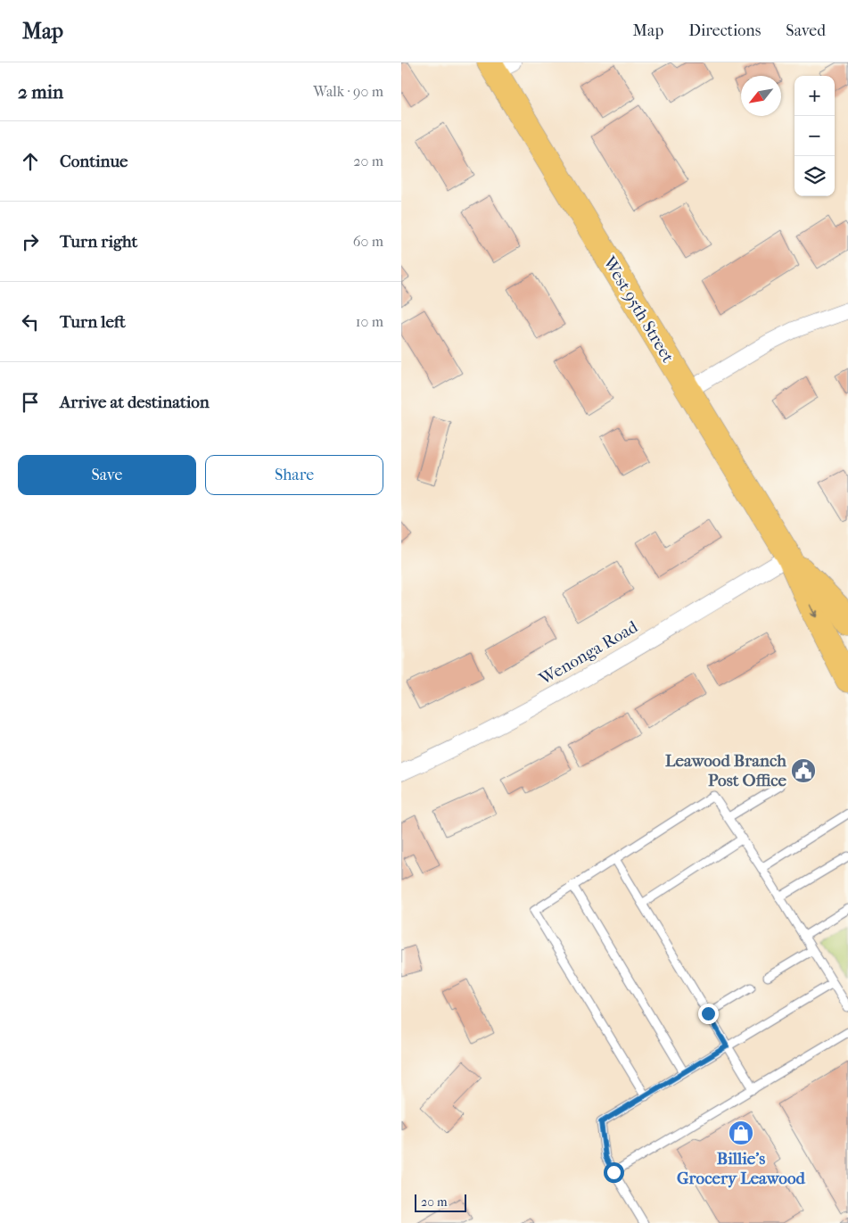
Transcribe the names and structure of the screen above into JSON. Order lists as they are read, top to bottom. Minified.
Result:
{"streets":{"main road":["West 95th Street"],"street":["Wenonga Road"]},"crossings":[["West 95th Street","Wenonga Road"]],"places":{"public building":["Leawood Branch Post Office"],"shop":["Billie's Grocery Leawood"]},"scale_bar":"20 m","north":"bottom left","page":{"header":"Map","nav":["Map","Directions","Saved"],"heading":["2 min","Walk · 90 m"],"map_buttons":["+","−"],"list":[["Continue","20 m"],["Turn right","60 m"],["Turn left","10 m"],"Arrive at destination"],"buttons":["Save","Share"],"scale":"20 m"}}
